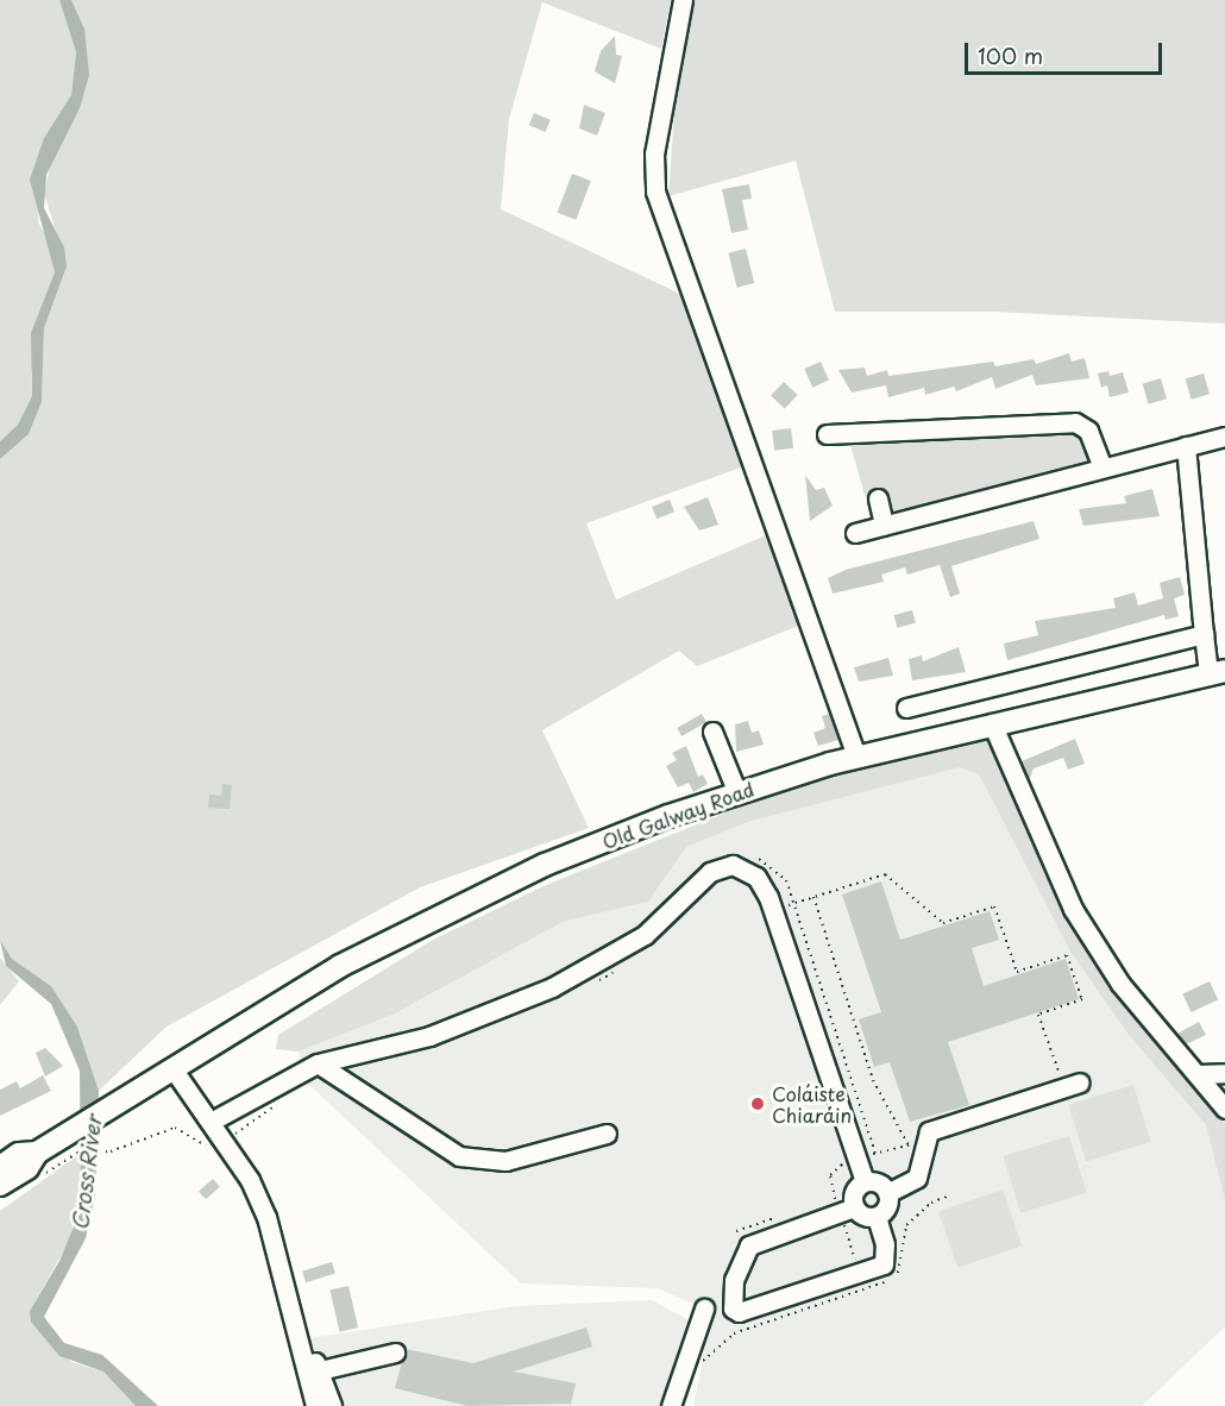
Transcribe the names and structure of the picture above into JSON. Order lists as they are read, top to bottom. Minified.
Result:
{"streets":{"main road":["Old Galway Road"]},"water":["Cross River"],"places":["Coláiste Chiaráin"],"scale_bar":"100 m"}
